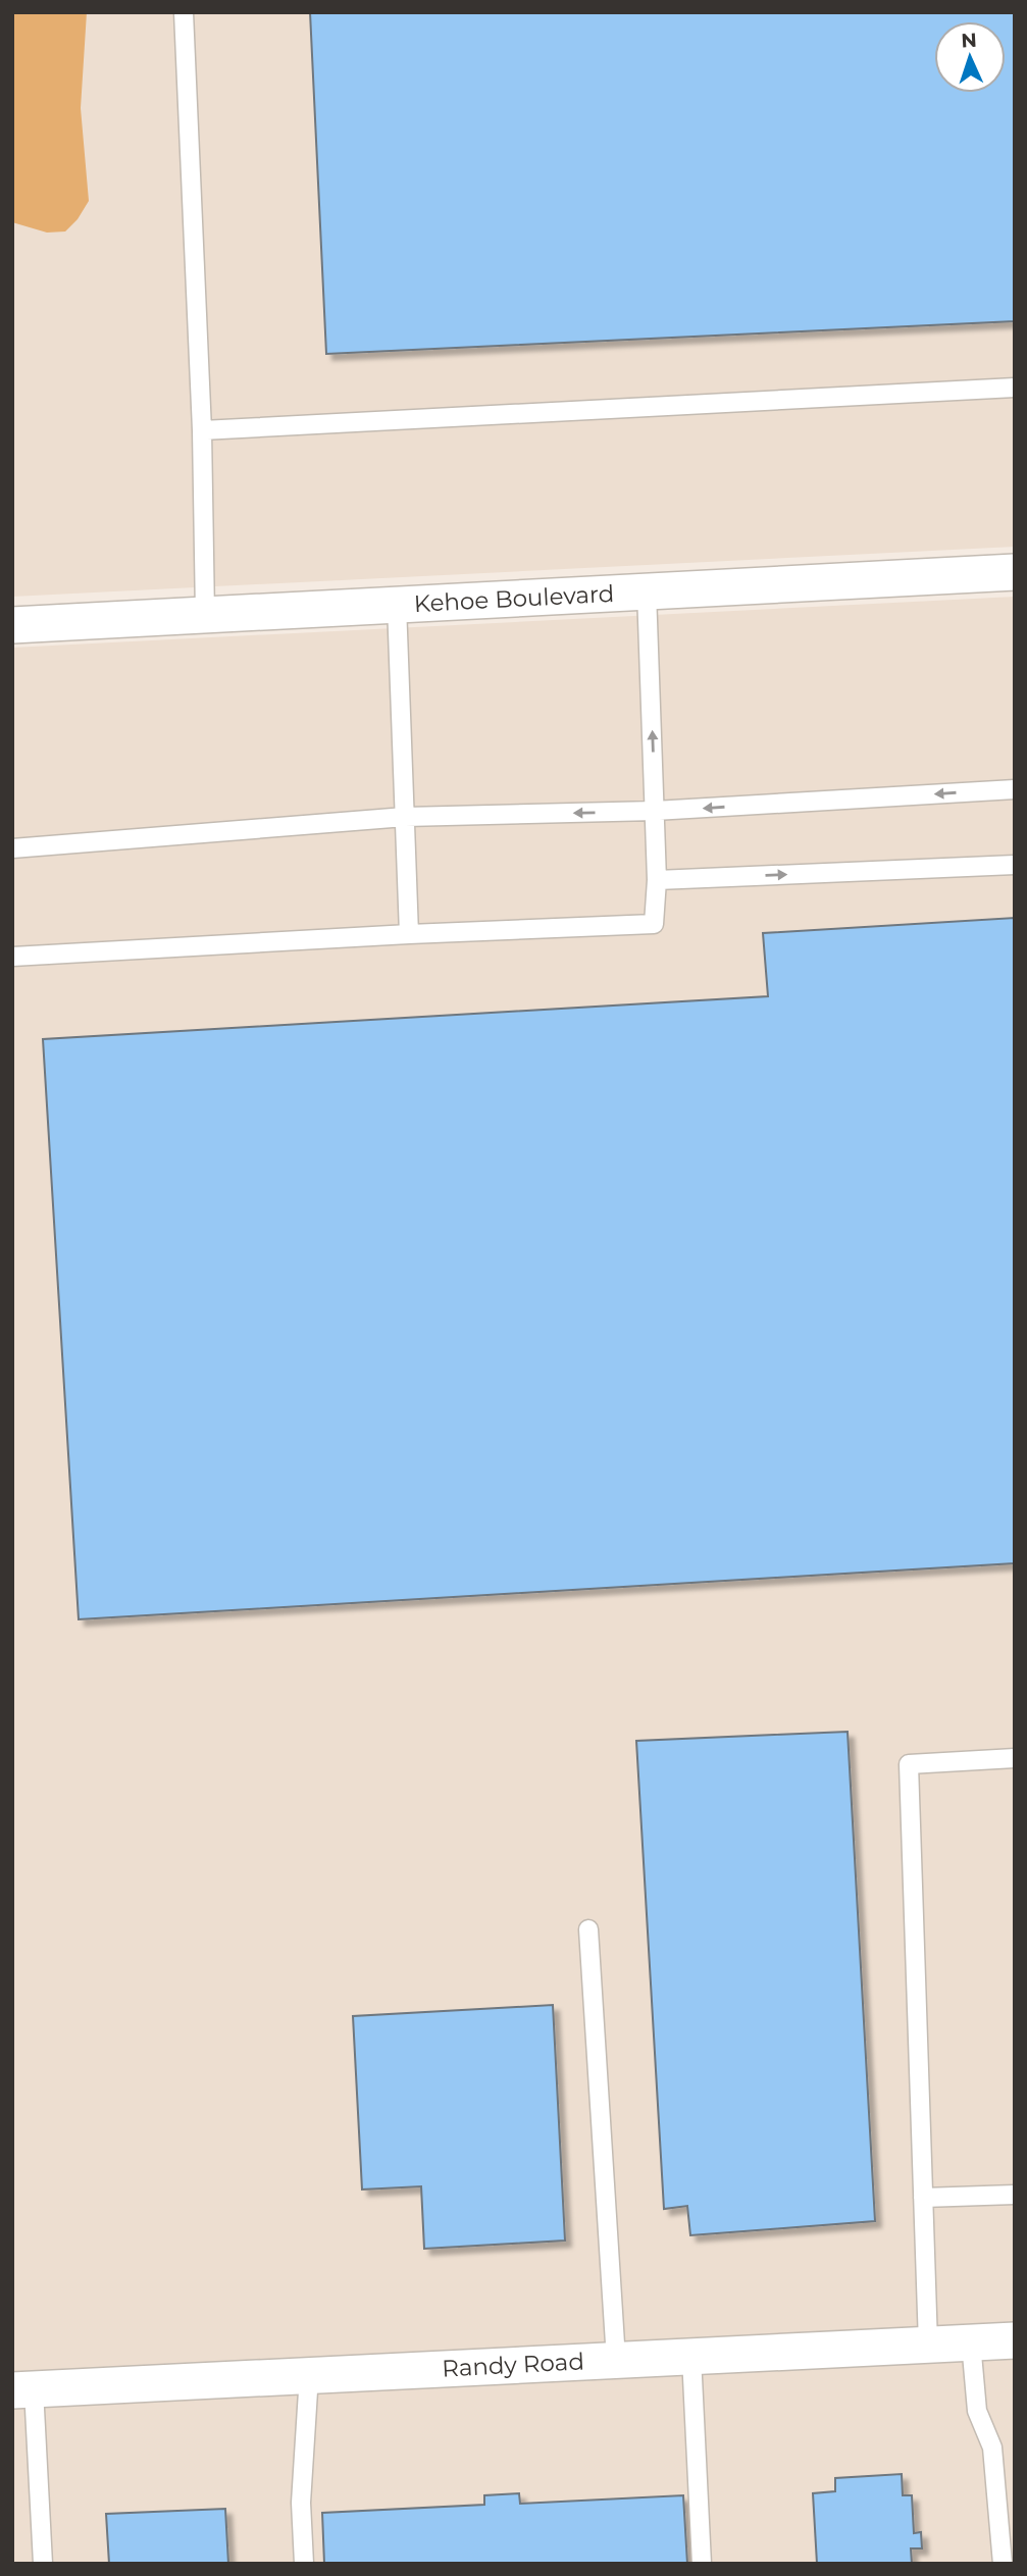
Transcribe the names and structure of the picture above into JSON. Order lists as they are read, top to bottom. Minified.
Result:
{"streets":{"street":["Kehoe Boulevard","Randy Road"]},"north":"top"}
